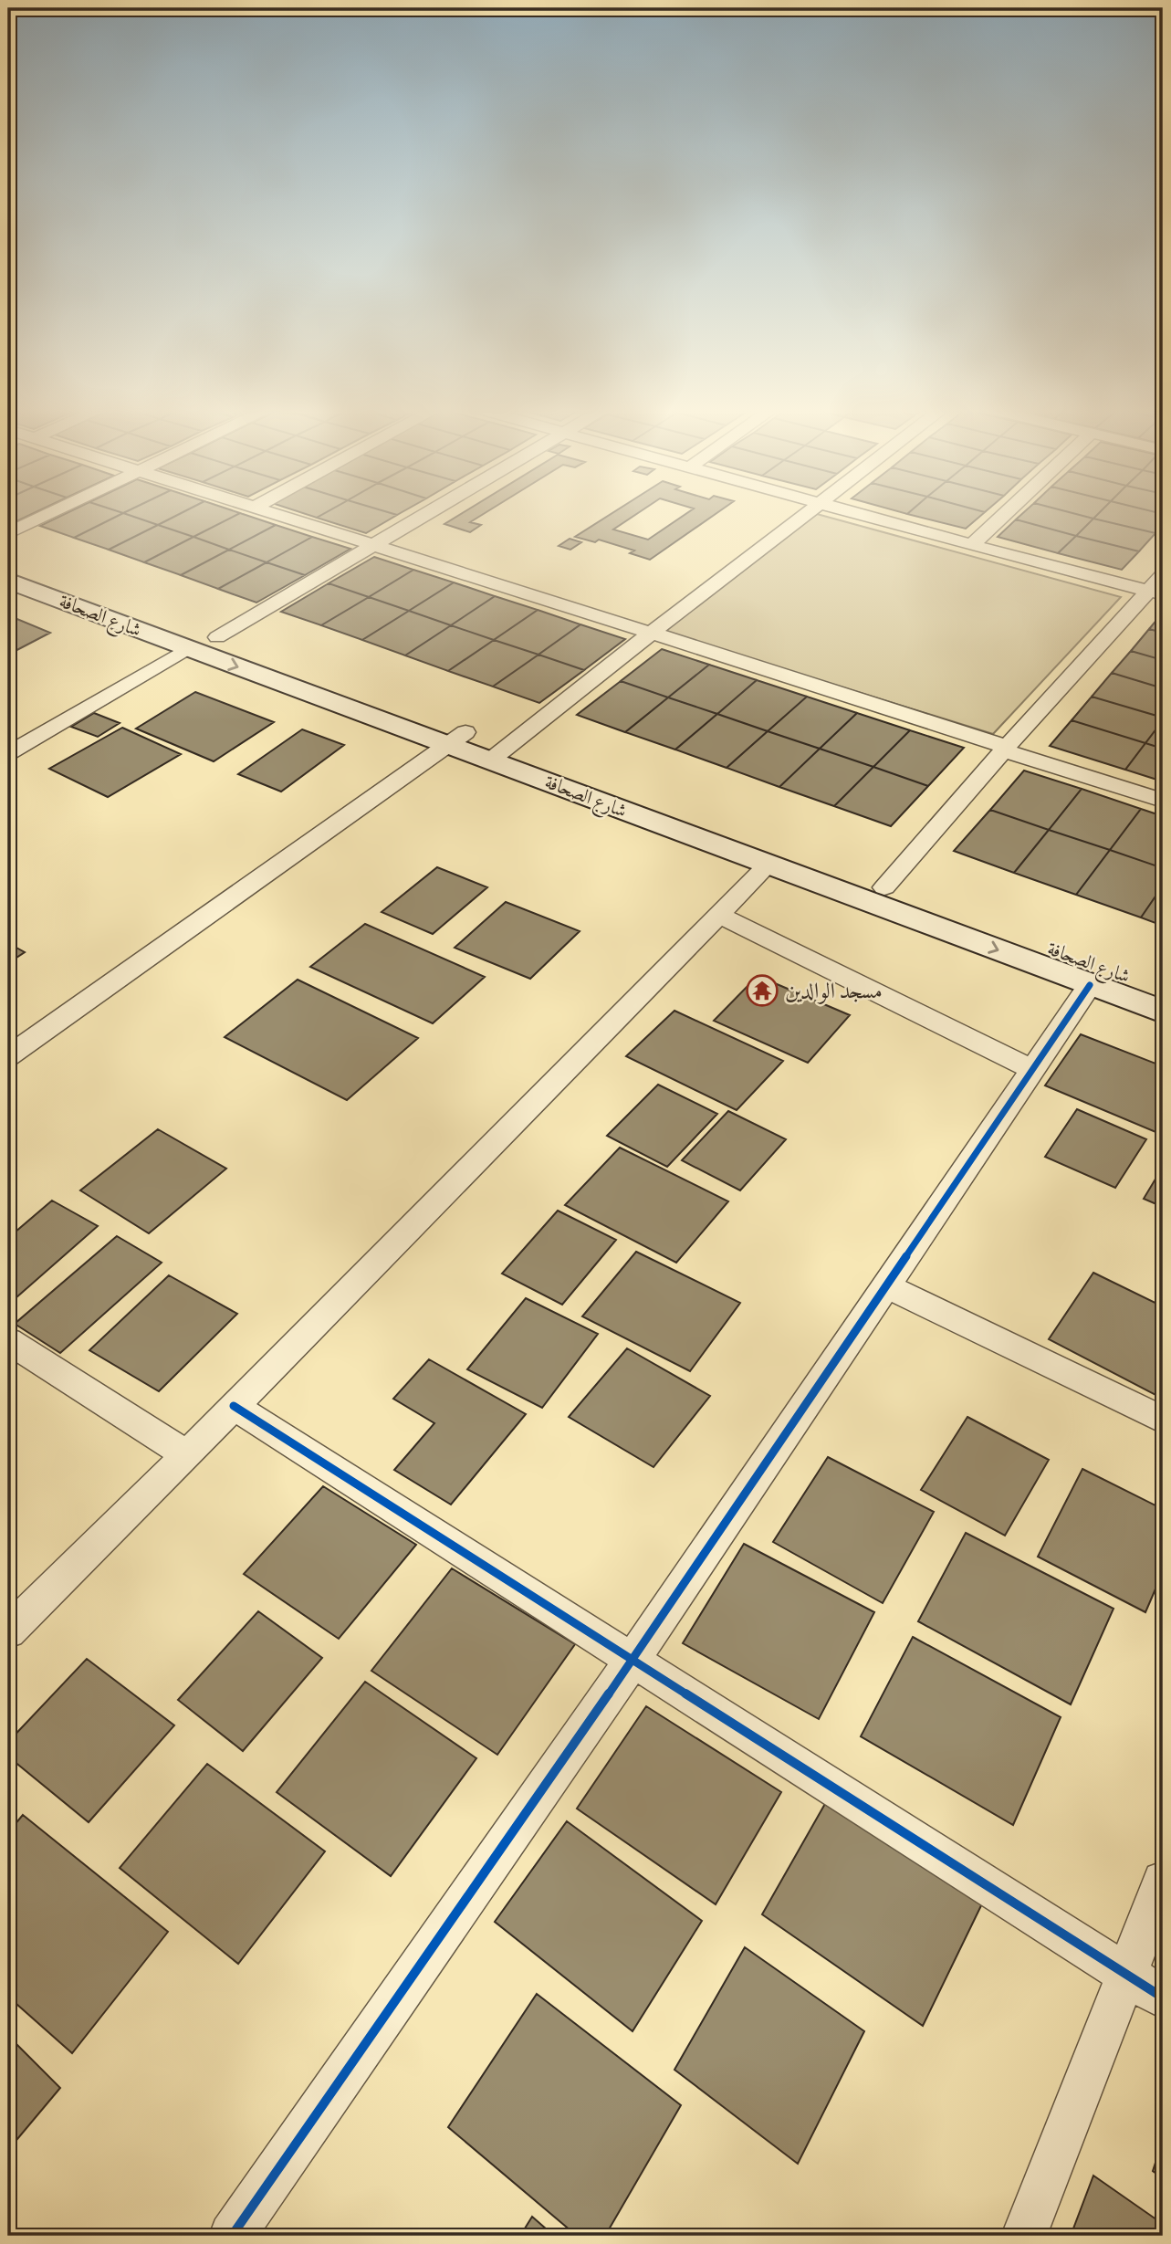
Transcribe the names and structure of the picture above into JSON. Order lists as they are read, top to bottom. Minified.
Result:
{"streets":{"main road":["شارع الصحافة"]},"places":{"temple":["مسجد الوالدين"]}}
